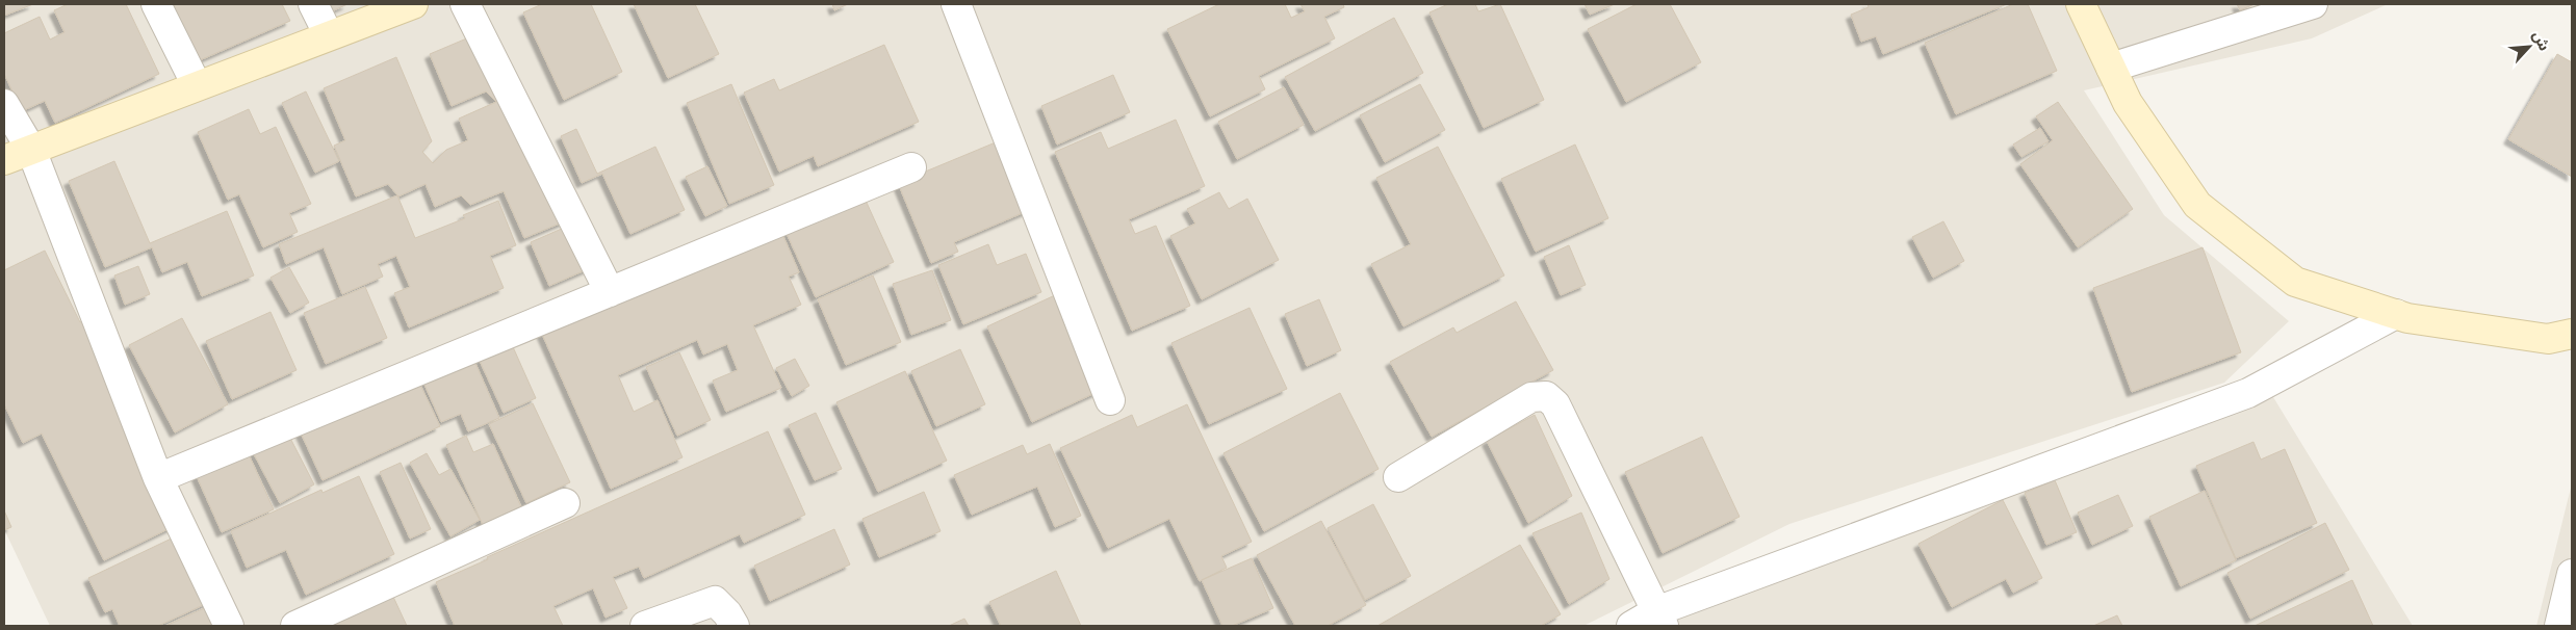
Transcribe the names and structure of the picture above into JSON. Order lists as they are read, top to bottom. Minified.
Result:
{"north":"top right"}
